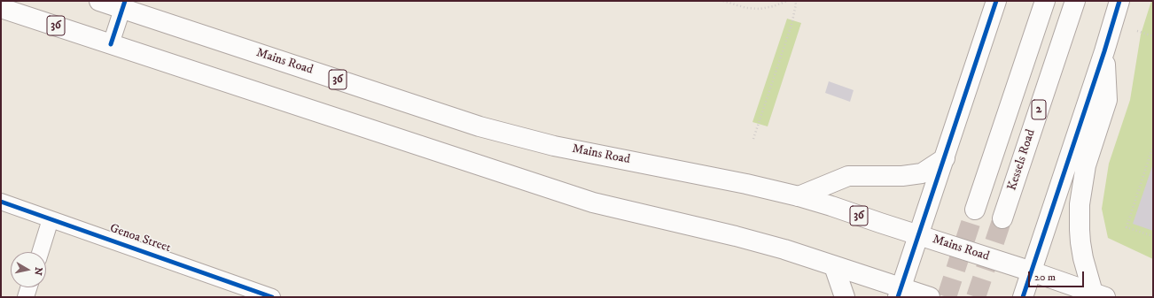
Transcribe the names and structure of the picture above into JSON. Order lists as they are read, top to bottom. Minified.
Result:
{"streets":{"main road":["36","Mains Road","2","Kessels Road"],"street":["Genoa Street"]},"scale_bar":"20 m","north":"right"}
